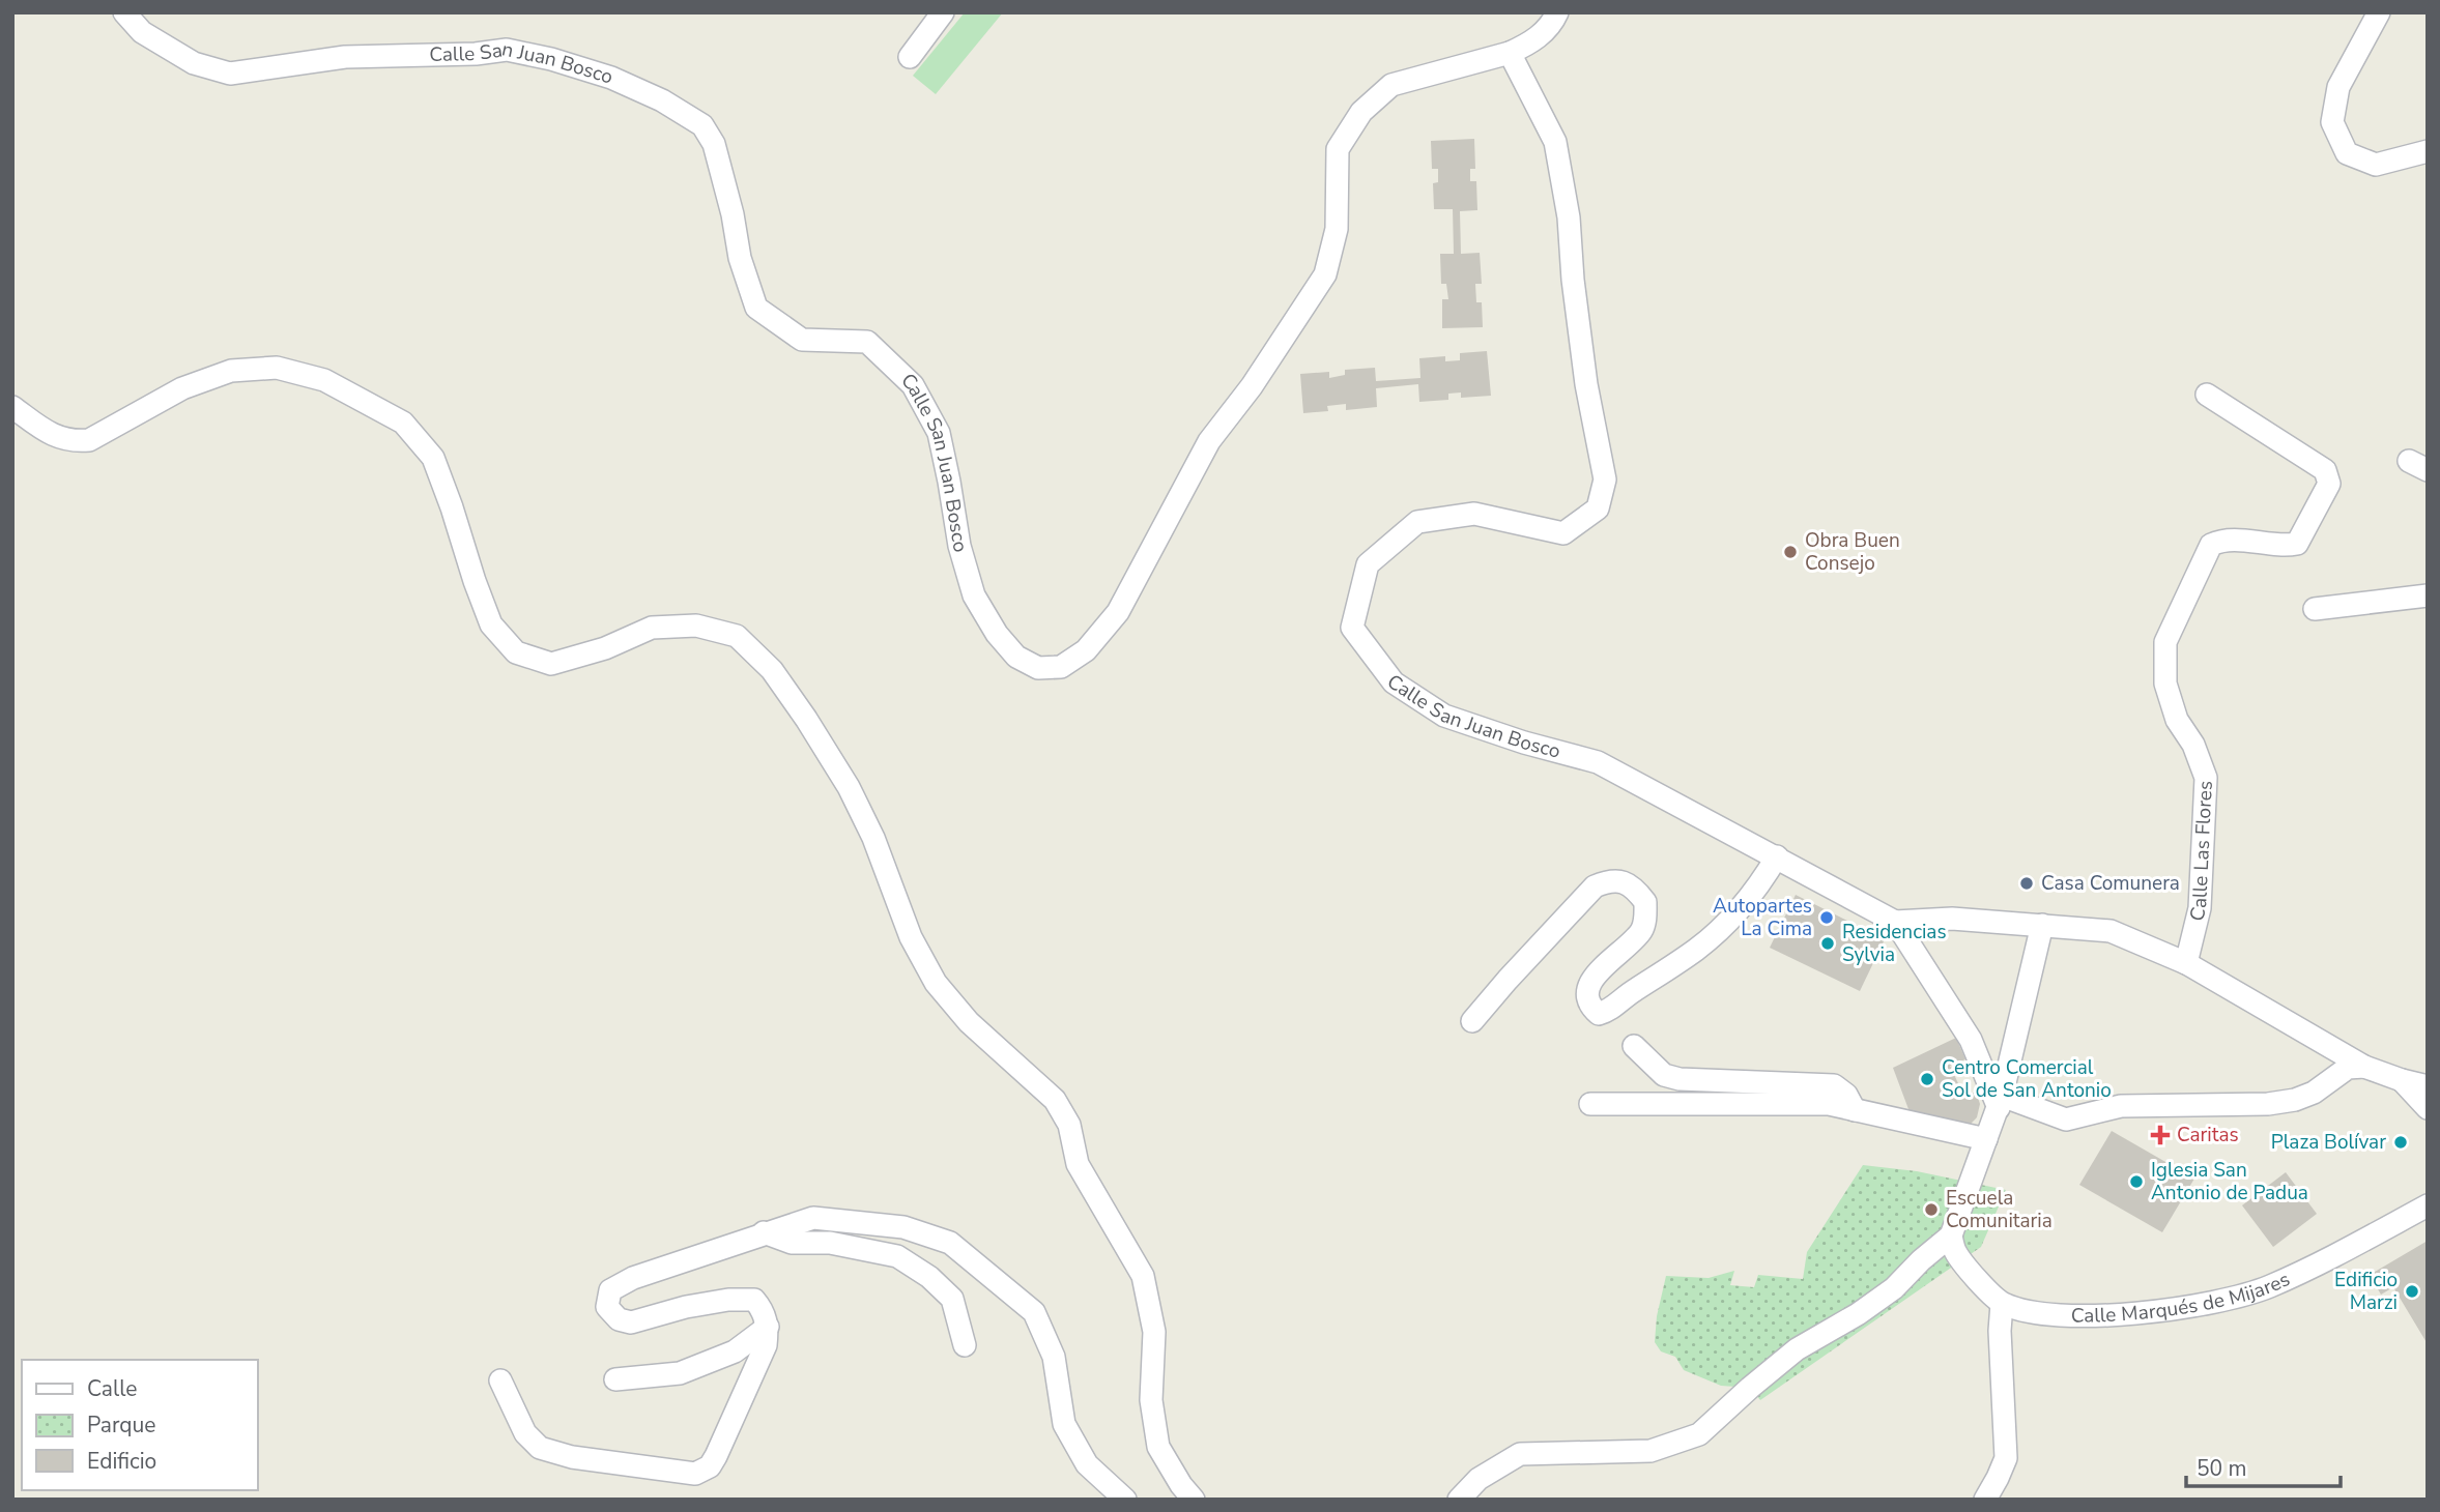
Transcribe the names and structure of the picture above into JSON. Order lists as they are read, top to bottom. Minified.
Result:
{"streets":{"street":["Calle San Juan Bosco","Calle Las Flores","Calle Marqués de Mijares"]},"places":{"other":["Obra Buen Consejo","Casa Comunera","Autopartes La Cima","Residencias Sylvia","Centro Comercial Sol de San Antonio","Plaza Bolívar","Iglesia San Antonio de Padua","Escuela Comunitaria","Edificio Marzi"],"health":["Caritas"]},"legend":["Calle","Parque","Edificio"],"scale_bar":"50 m"}
